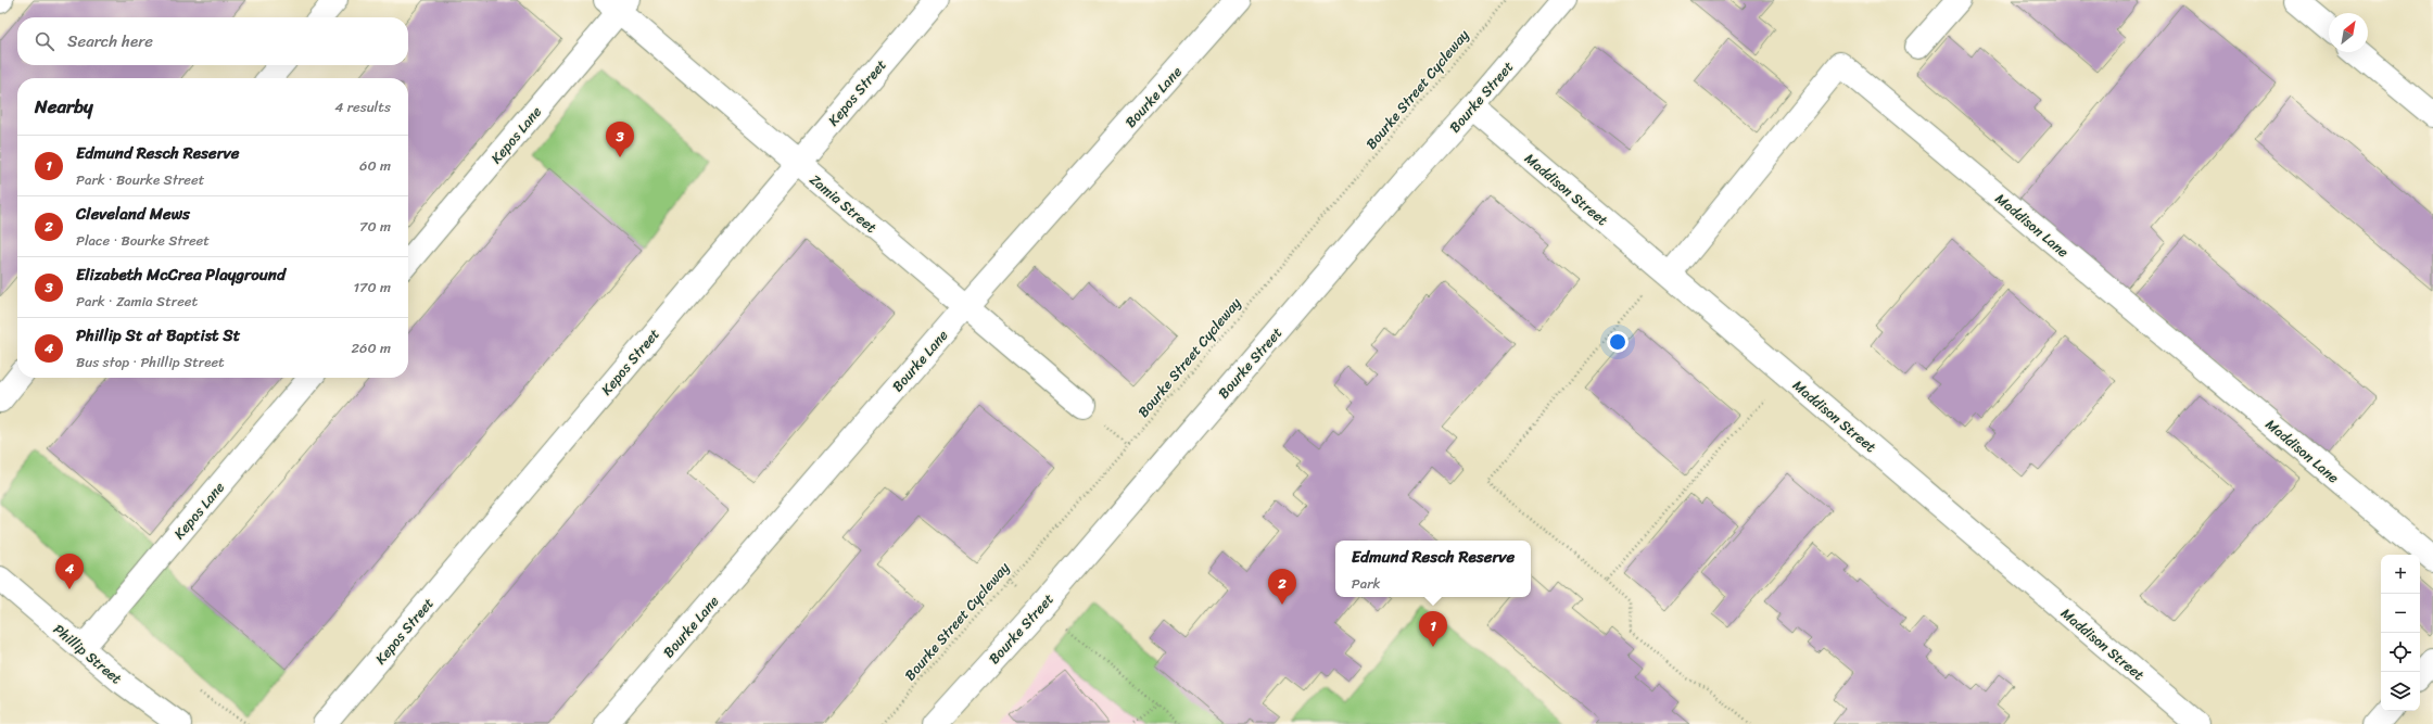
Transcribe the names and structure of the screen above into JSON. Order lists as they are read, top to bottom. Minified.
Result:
{"streets":{"street":["Kepos Street","Bourke Lane","Bourke Street","Kepos Lane","Maddison Street","Zamia Street","Maddison Lane","Phillip Street"],"path":["Bourke Street Cycleway"]},"crossings":[["Kepos Street","Zamia Street"],["Bourke Lane","Zamia Street"],["Bourke Street","Maddison Street"],["Kepos Lane","Zamia Street"],["Kepos Lane","Phillip Street"],["Maddison Street","Maddison Lane"]],"north":"top right","page":{"search":"Search here","heading":["Nearby","4 results"],"pins":["3","4","2","1"],"list":[{"mark":"1","name":"Edmund Resch Reserve","note":"Park · Bourke Street","value":"60 m"},{"mark":"2","name":"Cleveland Mews","note":"Place · Bourke Street","value":"70 m"},{"mark":"3","name":"Elizabeth McCrea Playground","note":"Park · Zamia Street","value":"170 m"},{"mark":"4","name":"Phillip St at Baptist St","note":"Bus stop · Phillip Street","value":"260 m"}],"popup":["Edmund Resch Reserve","Park"],"map_buttons":["+","−"]}}
